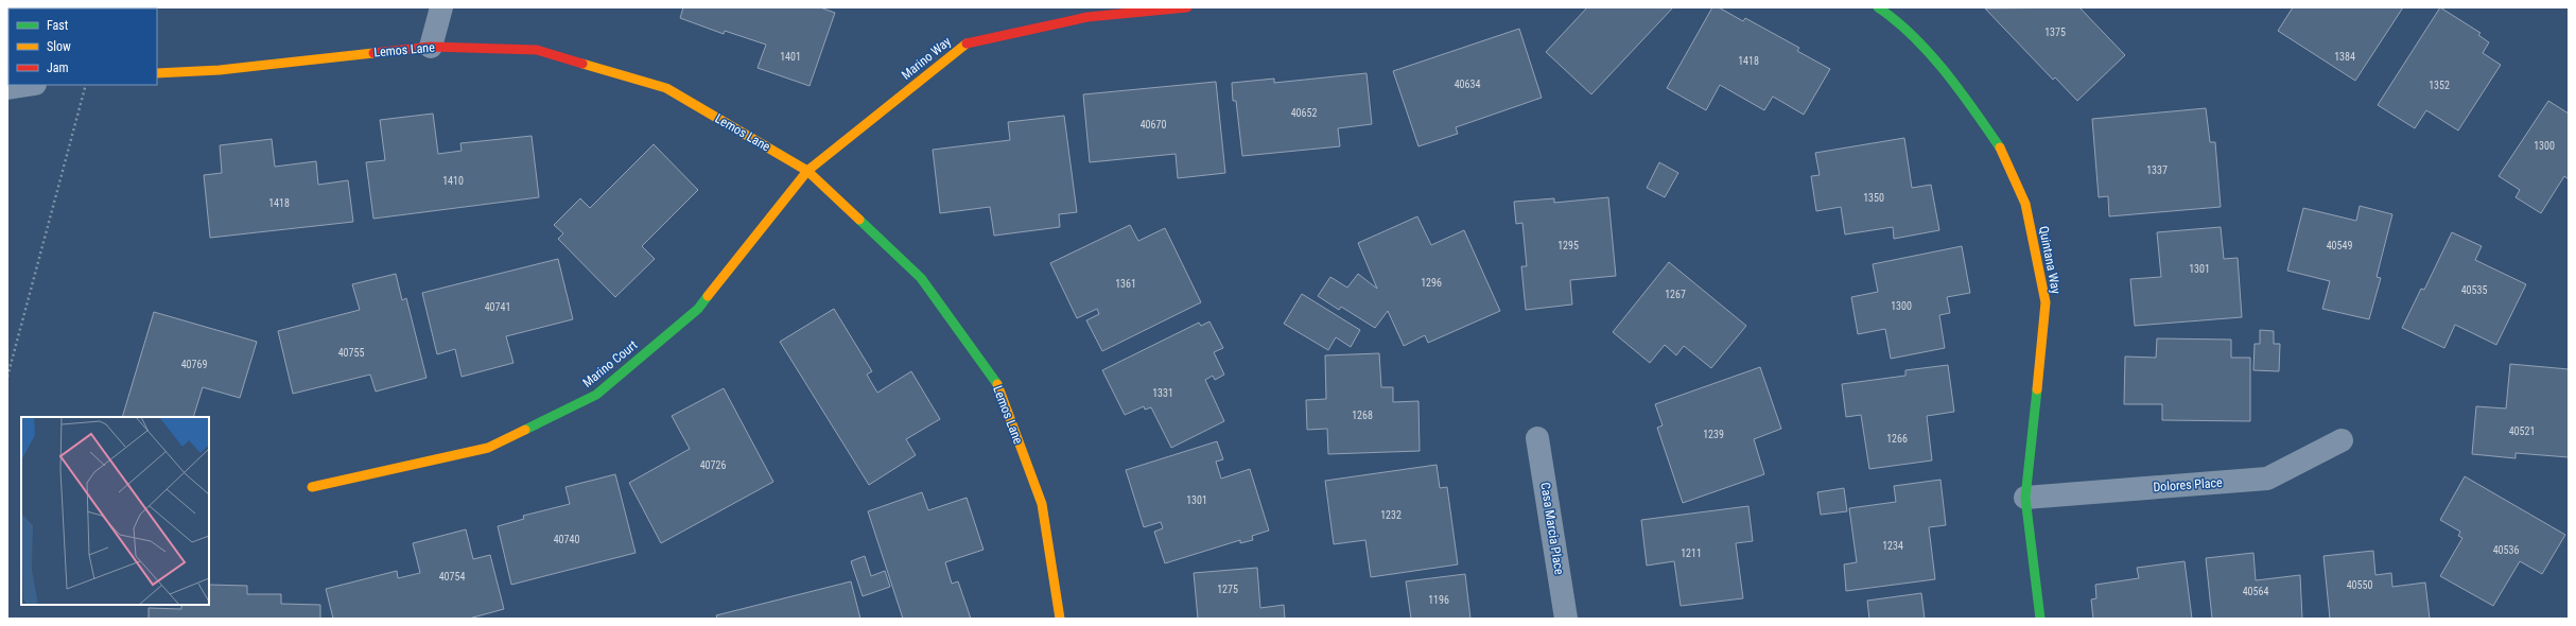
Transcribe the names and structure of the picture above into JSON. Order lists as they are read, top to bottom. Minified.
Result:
{"streets":{"street":["Lemos Lane","Marino Way","Quintana Way","Marino Court","Dolores Place","Casa Marcia Place"]},"crossings":[["Lemos Lane","Marino Way"],["Lemos Lane","Marino Court"],["Marino Way","Marino Court"],["Quintana Way","Dolores Place"]],"house_numbers":["1375","1401","1384","1418","40634","1352","40652","40670","1300","1337","1410","1350","1418","1295","40549","1301","1296","1361","40535","1267","1300","40741","40755","40769","1331","1268","40521","1239","1266","40726","1301","1232","40740","1234","40536","1211","40754","40550","1275","40564","1196"],"legend":["Fast","Slow","Jam"]}
